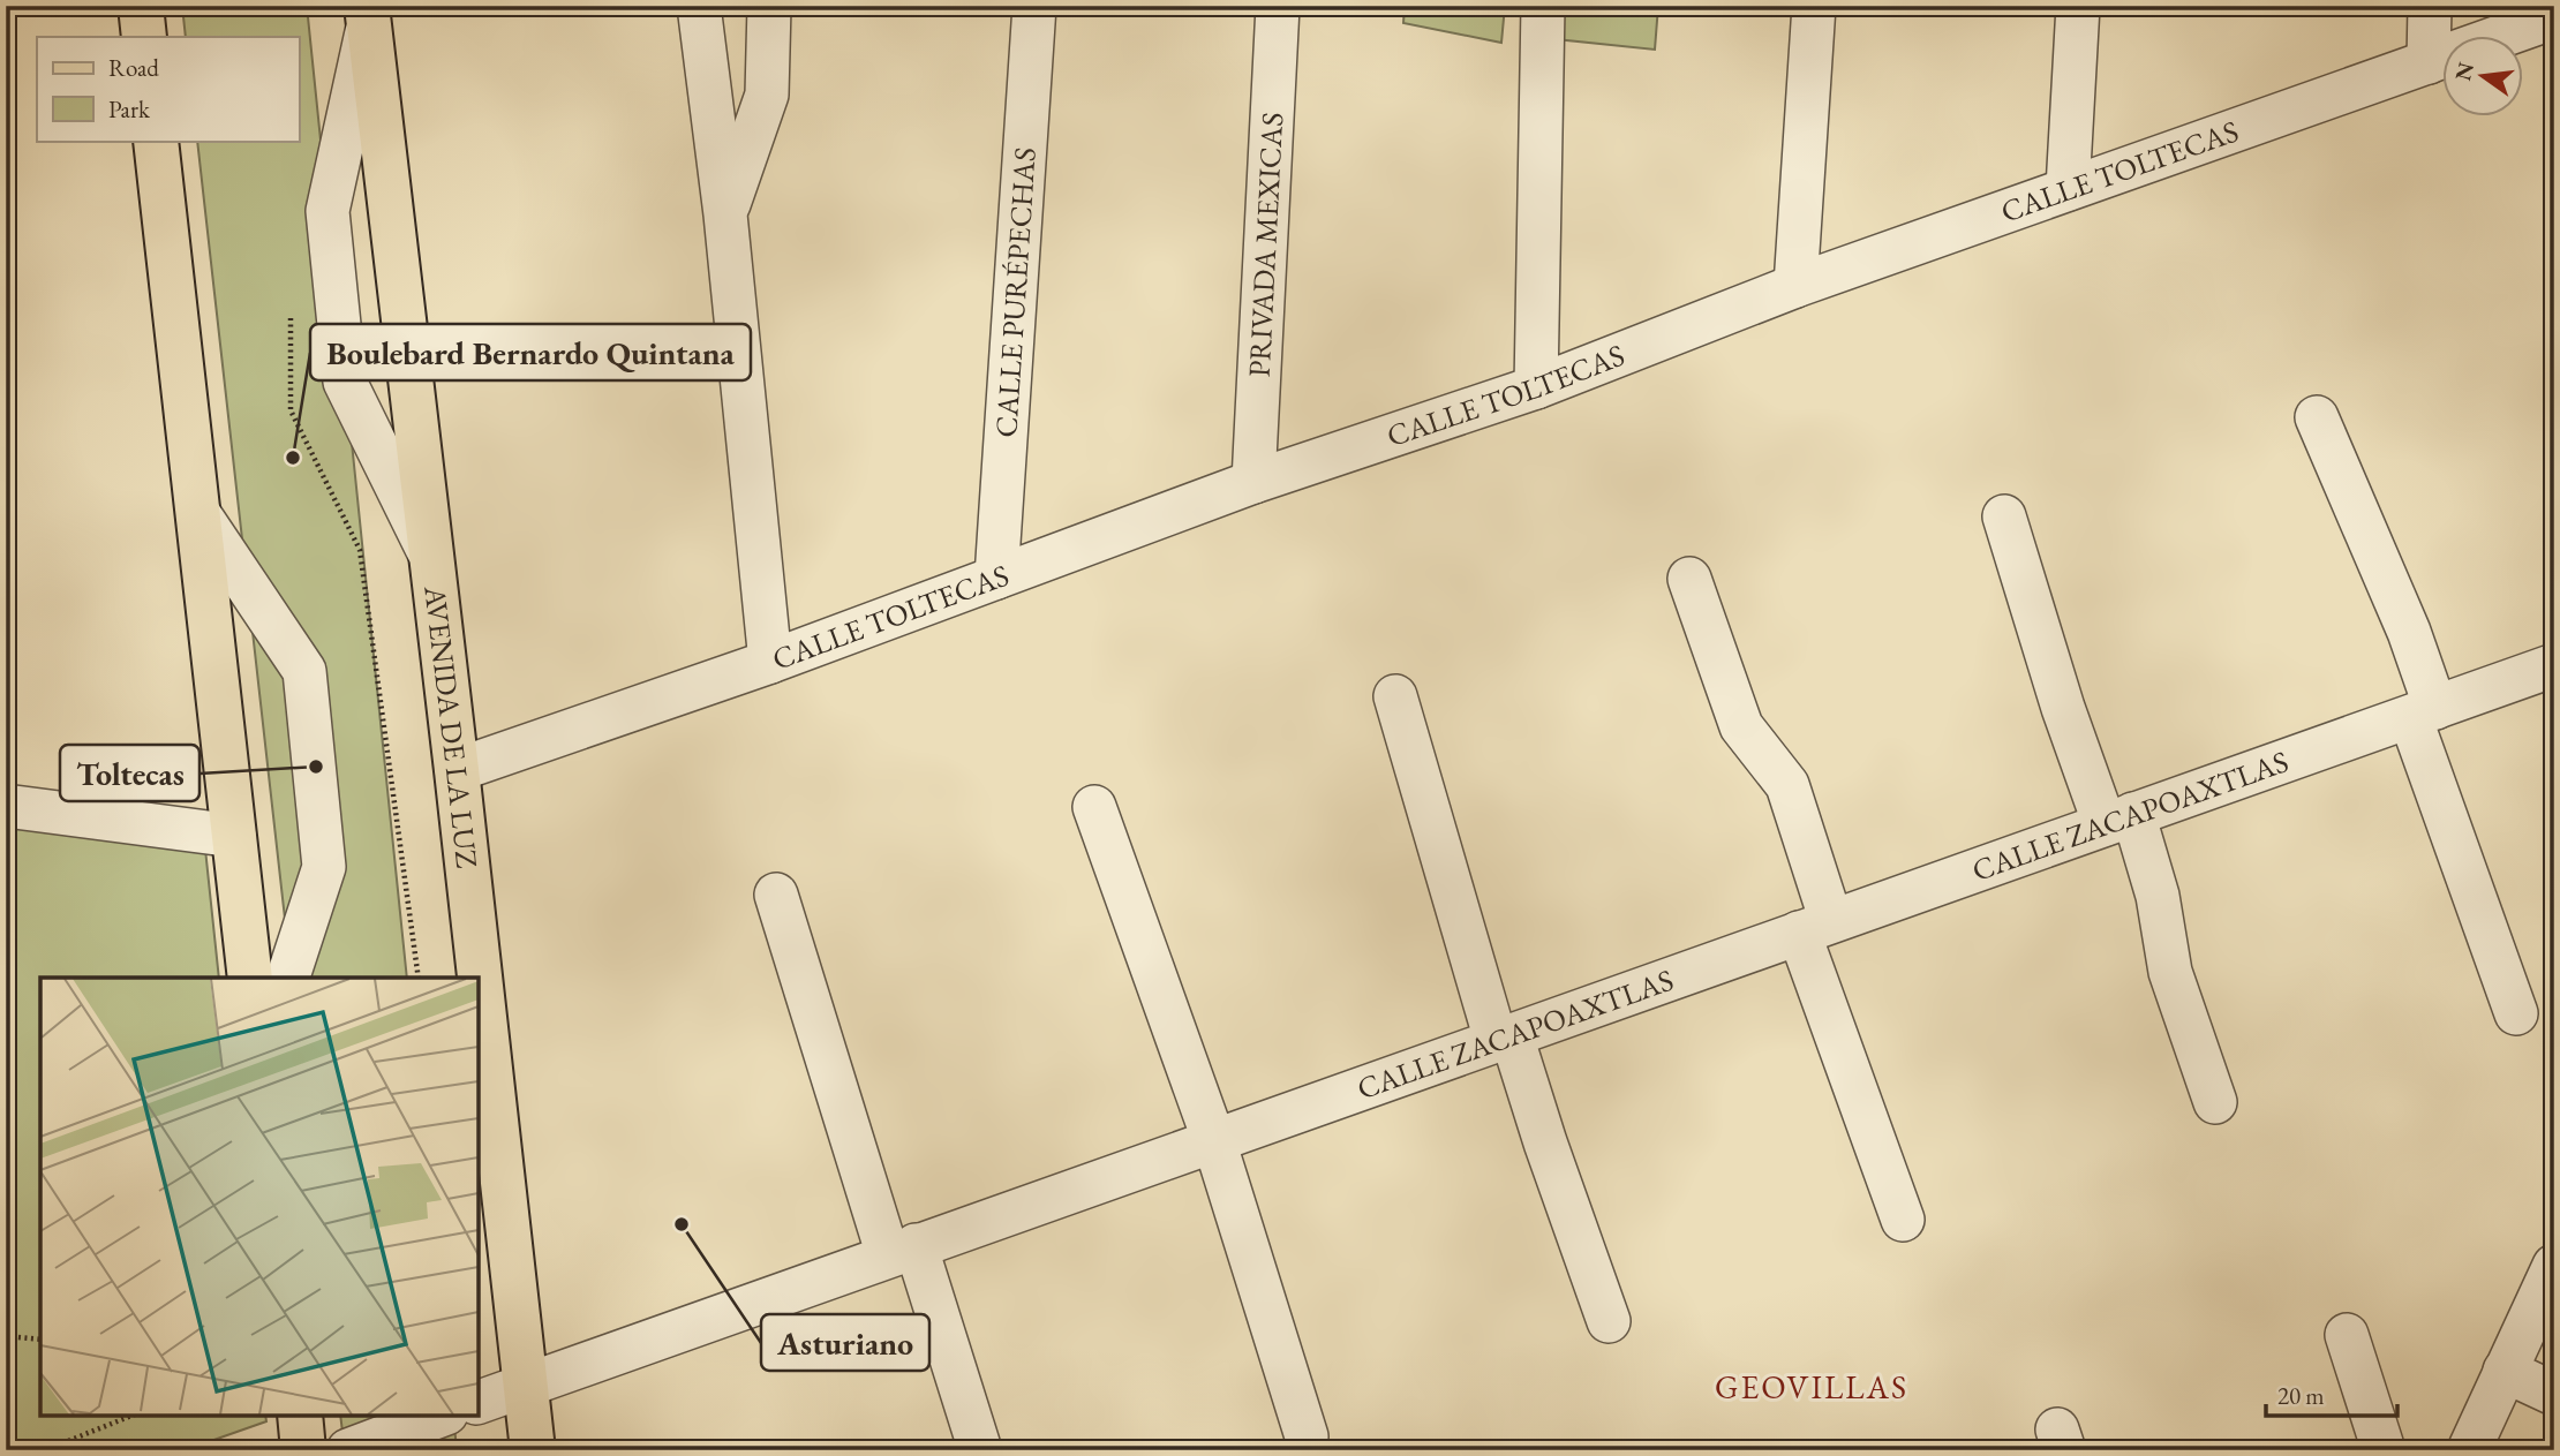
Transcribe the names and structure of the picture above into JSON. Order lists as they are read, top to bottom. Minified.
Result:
{"streets":{"main road":["AVENIDA DE LA LUZ"],"street":["CALLE TOLTECAS","PRIVADA MEXICAS","CALLE PURÉPECHAS","CALLE ZACAPOAXTLAS"]},"crossings":[["CALLE TOLTECAS","PRIVADA MEXICAS"],["CALLE TOLTECAS","CALLE PURÉPECHAS"],["CALLE TOLTECAS","AVENIDA DE LA LUZ"],["AVENIDA DE LA LUZ","CALLE ZACAPOAXTLAS"]],"districts":["GEOVILLAS"],"places":["Boulebard Bernardo Quintana","Toltecas","Asturiano"],"legend":["Road","Park"],"scale_bar":"20 m","north":"left"}
